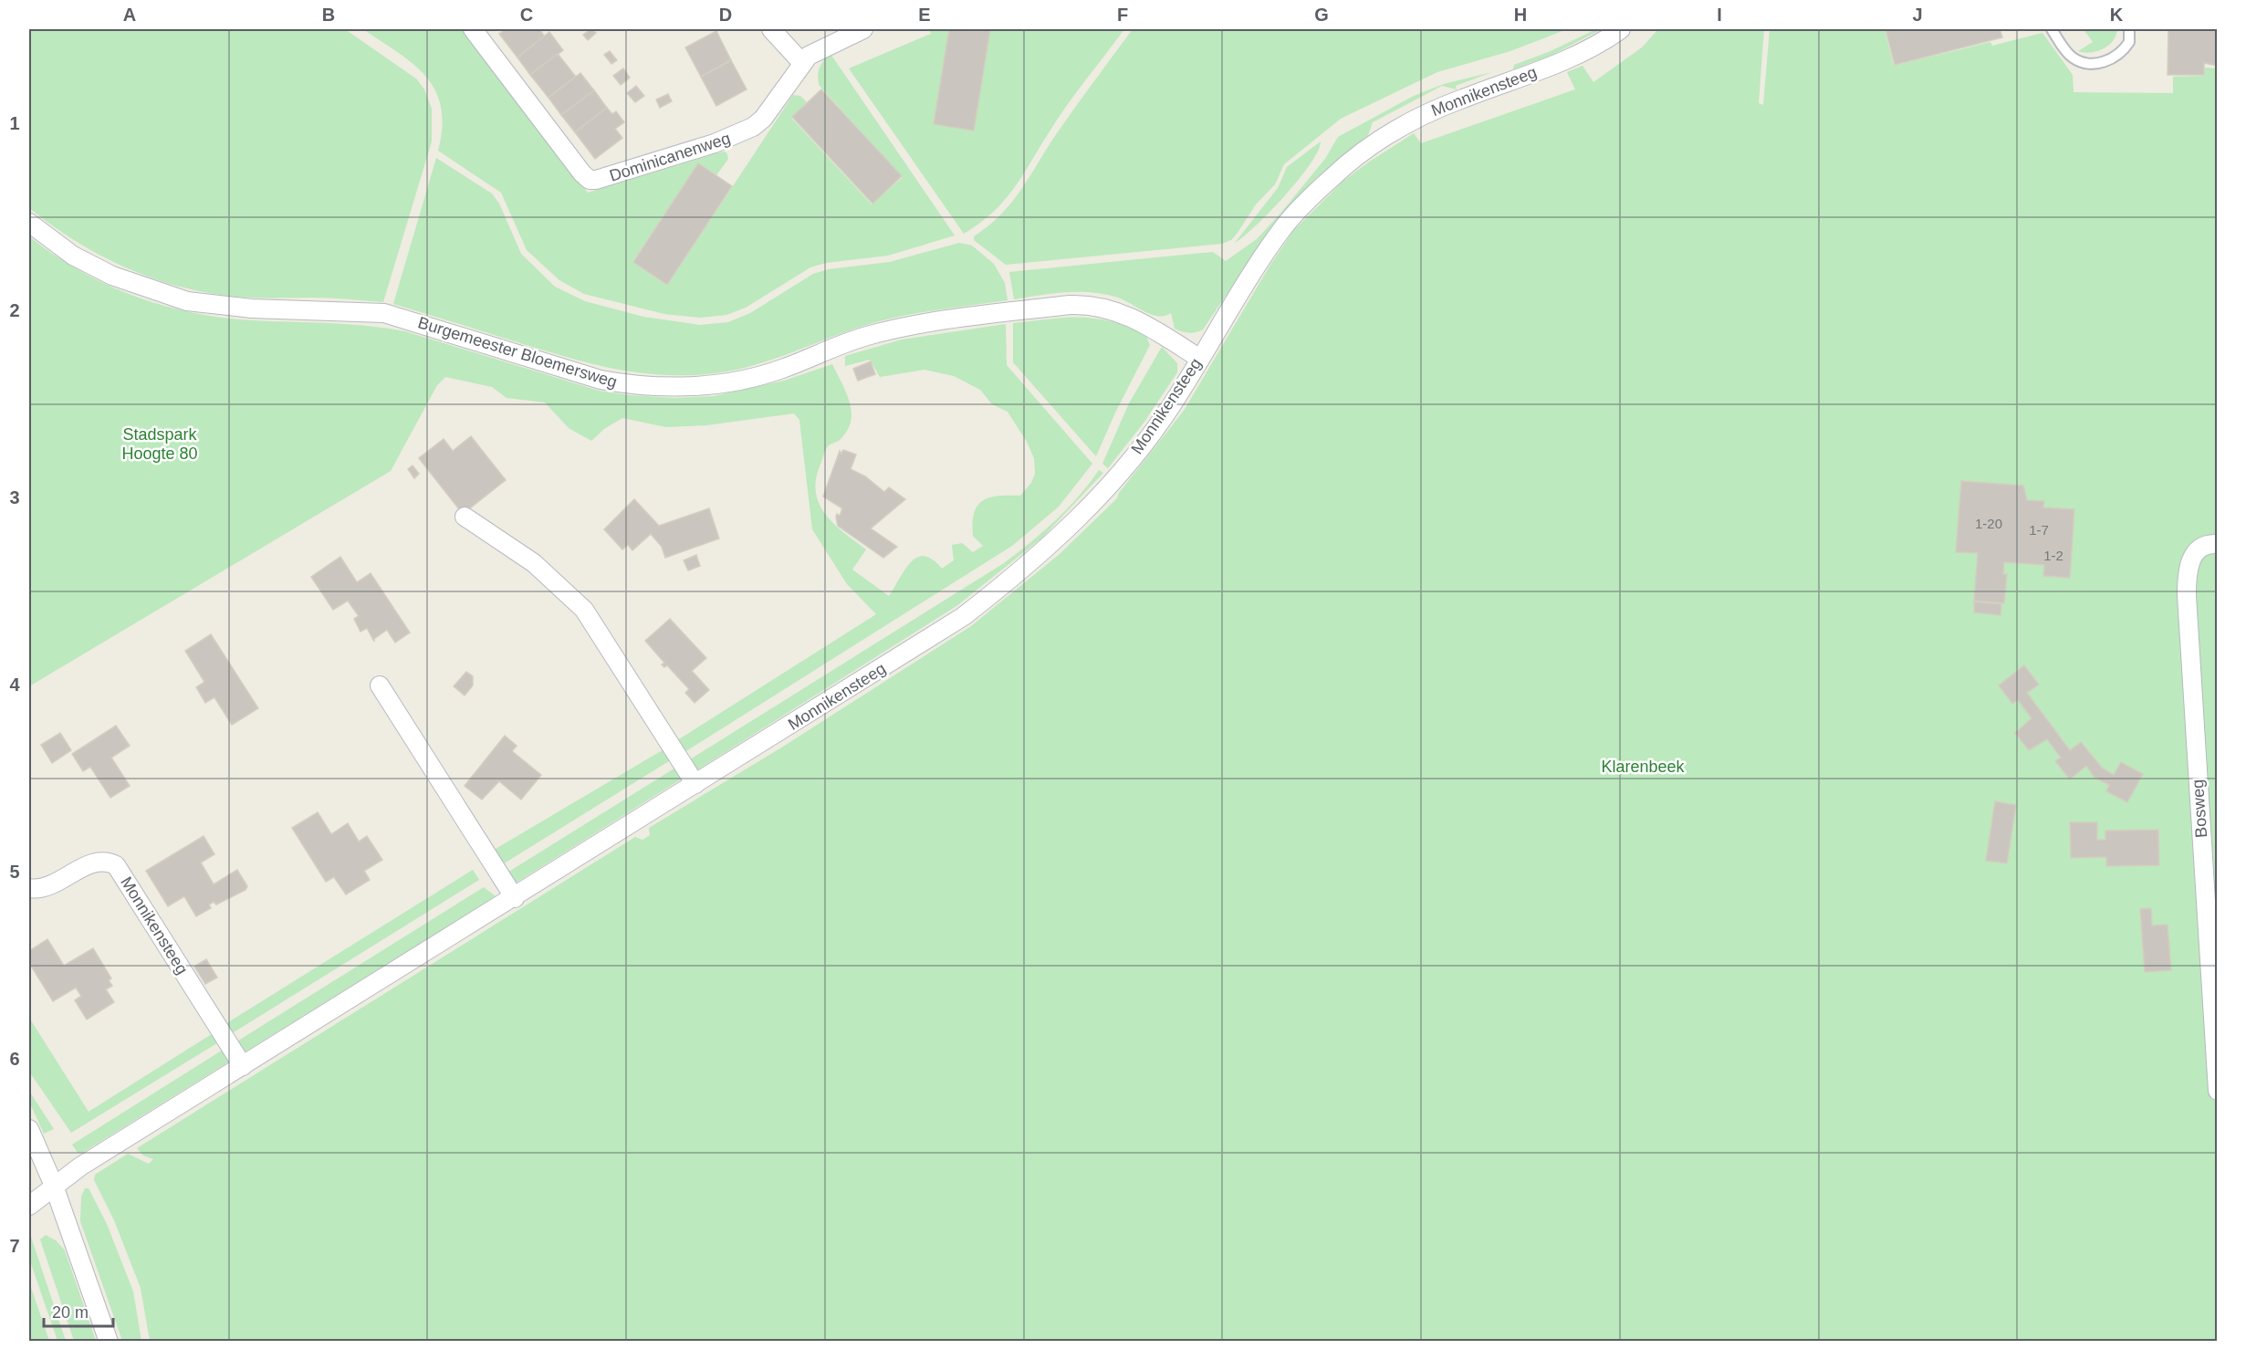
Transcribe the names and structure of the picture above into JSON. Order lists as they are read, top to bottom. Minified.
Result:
{"streets":{"street":["Monnikensteeg","Dominicanenweg","Burgemeester Bloemersweg","Bosweg"]},"crossings":[["Monnikensteeg","Burgemeester Bloemersweg"]],"parks":["Stadspark Hoogte 80","Klarenbeek"],"house_numbers":["1-20","1-7","1-2"],"scale_bar":"20 m","grid":{"columns":["A","B","C","D","E","F","G","H","I","J","K"],"rows":["1","2","3","4","5","6","7"]}}
